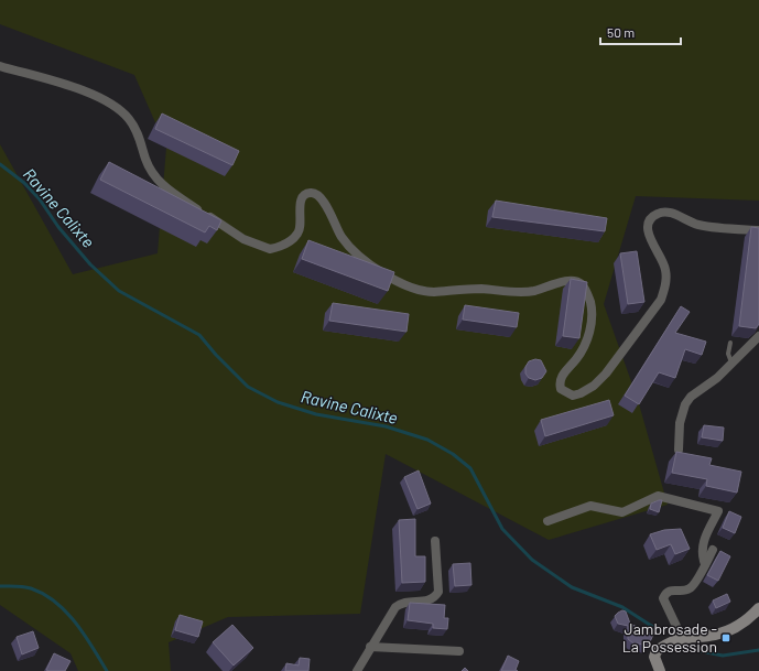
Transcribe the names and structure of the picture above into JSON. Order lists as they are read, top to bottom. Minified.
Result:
{"water":["Ravine Calixte"],"places":{"transit":["Jambrosade - La Possession"]},"scale_bar":"50 m"}
